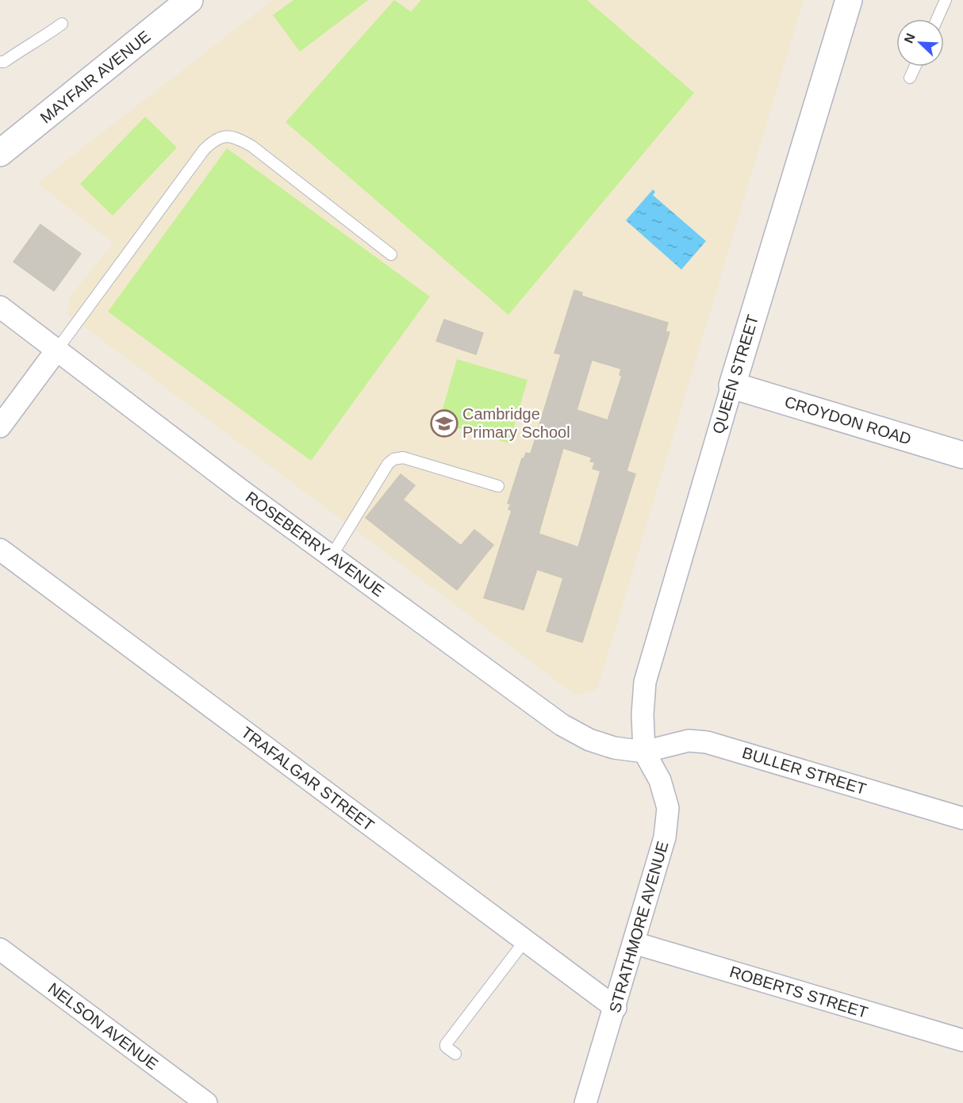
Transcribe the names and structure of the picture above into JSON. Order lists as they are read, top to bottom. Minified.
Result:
{"streets":{"street":["MAYFAIR AVENUE","QUEEN STREET","CROYDON ROAD","ROSEBERRY AVENUE","BULLER STREET","TRAFALGAR STREET","STRATHMORE AVENUE","ROBERTS STREET","NELSON AVENUE"]},"crossings":[["QUEEN STREET","CROYDON ROAD"],["QUEEN STREET","ROSEBERRY AVENUE"],["QUEEN STREET","BULLER STREET"],["QUEEN STREET","STRATHMORE AVENUE"],["ROSEBERRY AVENUE","BULLER STREET"],["ROSEBERRY AVENUE","STRATHMORE AVENUE"],["BULLER STREET","STRATHMORE AVENUE"],["TRAFALGAR STREET","STRATHMORE AVENUE"],["STRATHMORE AVENUE","ROBERTS STREET"]],"places":{"school or university":["Cambridge Primary School"]},"north":"top left"}
